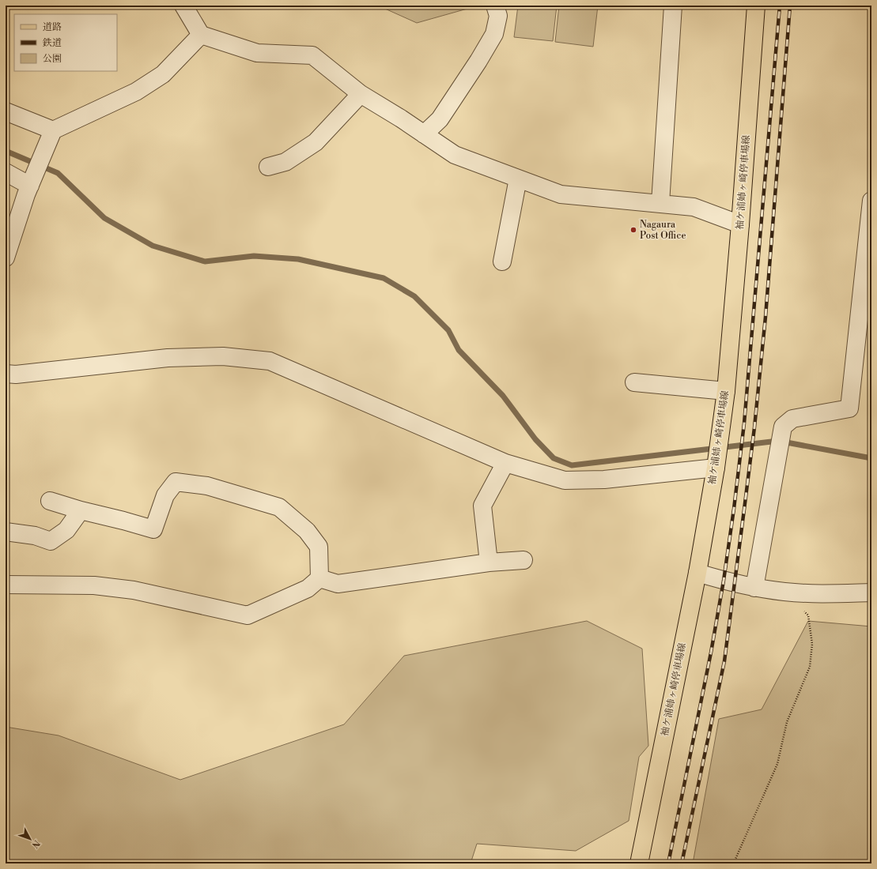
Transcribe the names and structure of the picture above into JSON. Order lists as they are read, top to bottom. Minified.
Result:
{"streets":{"main road":["袖ケ浦姉ヶ崎停車場線"]},"places":["Nagaura Post Office"],"legend":["道路","鉄道","公園"],"north":"bottom right"}
